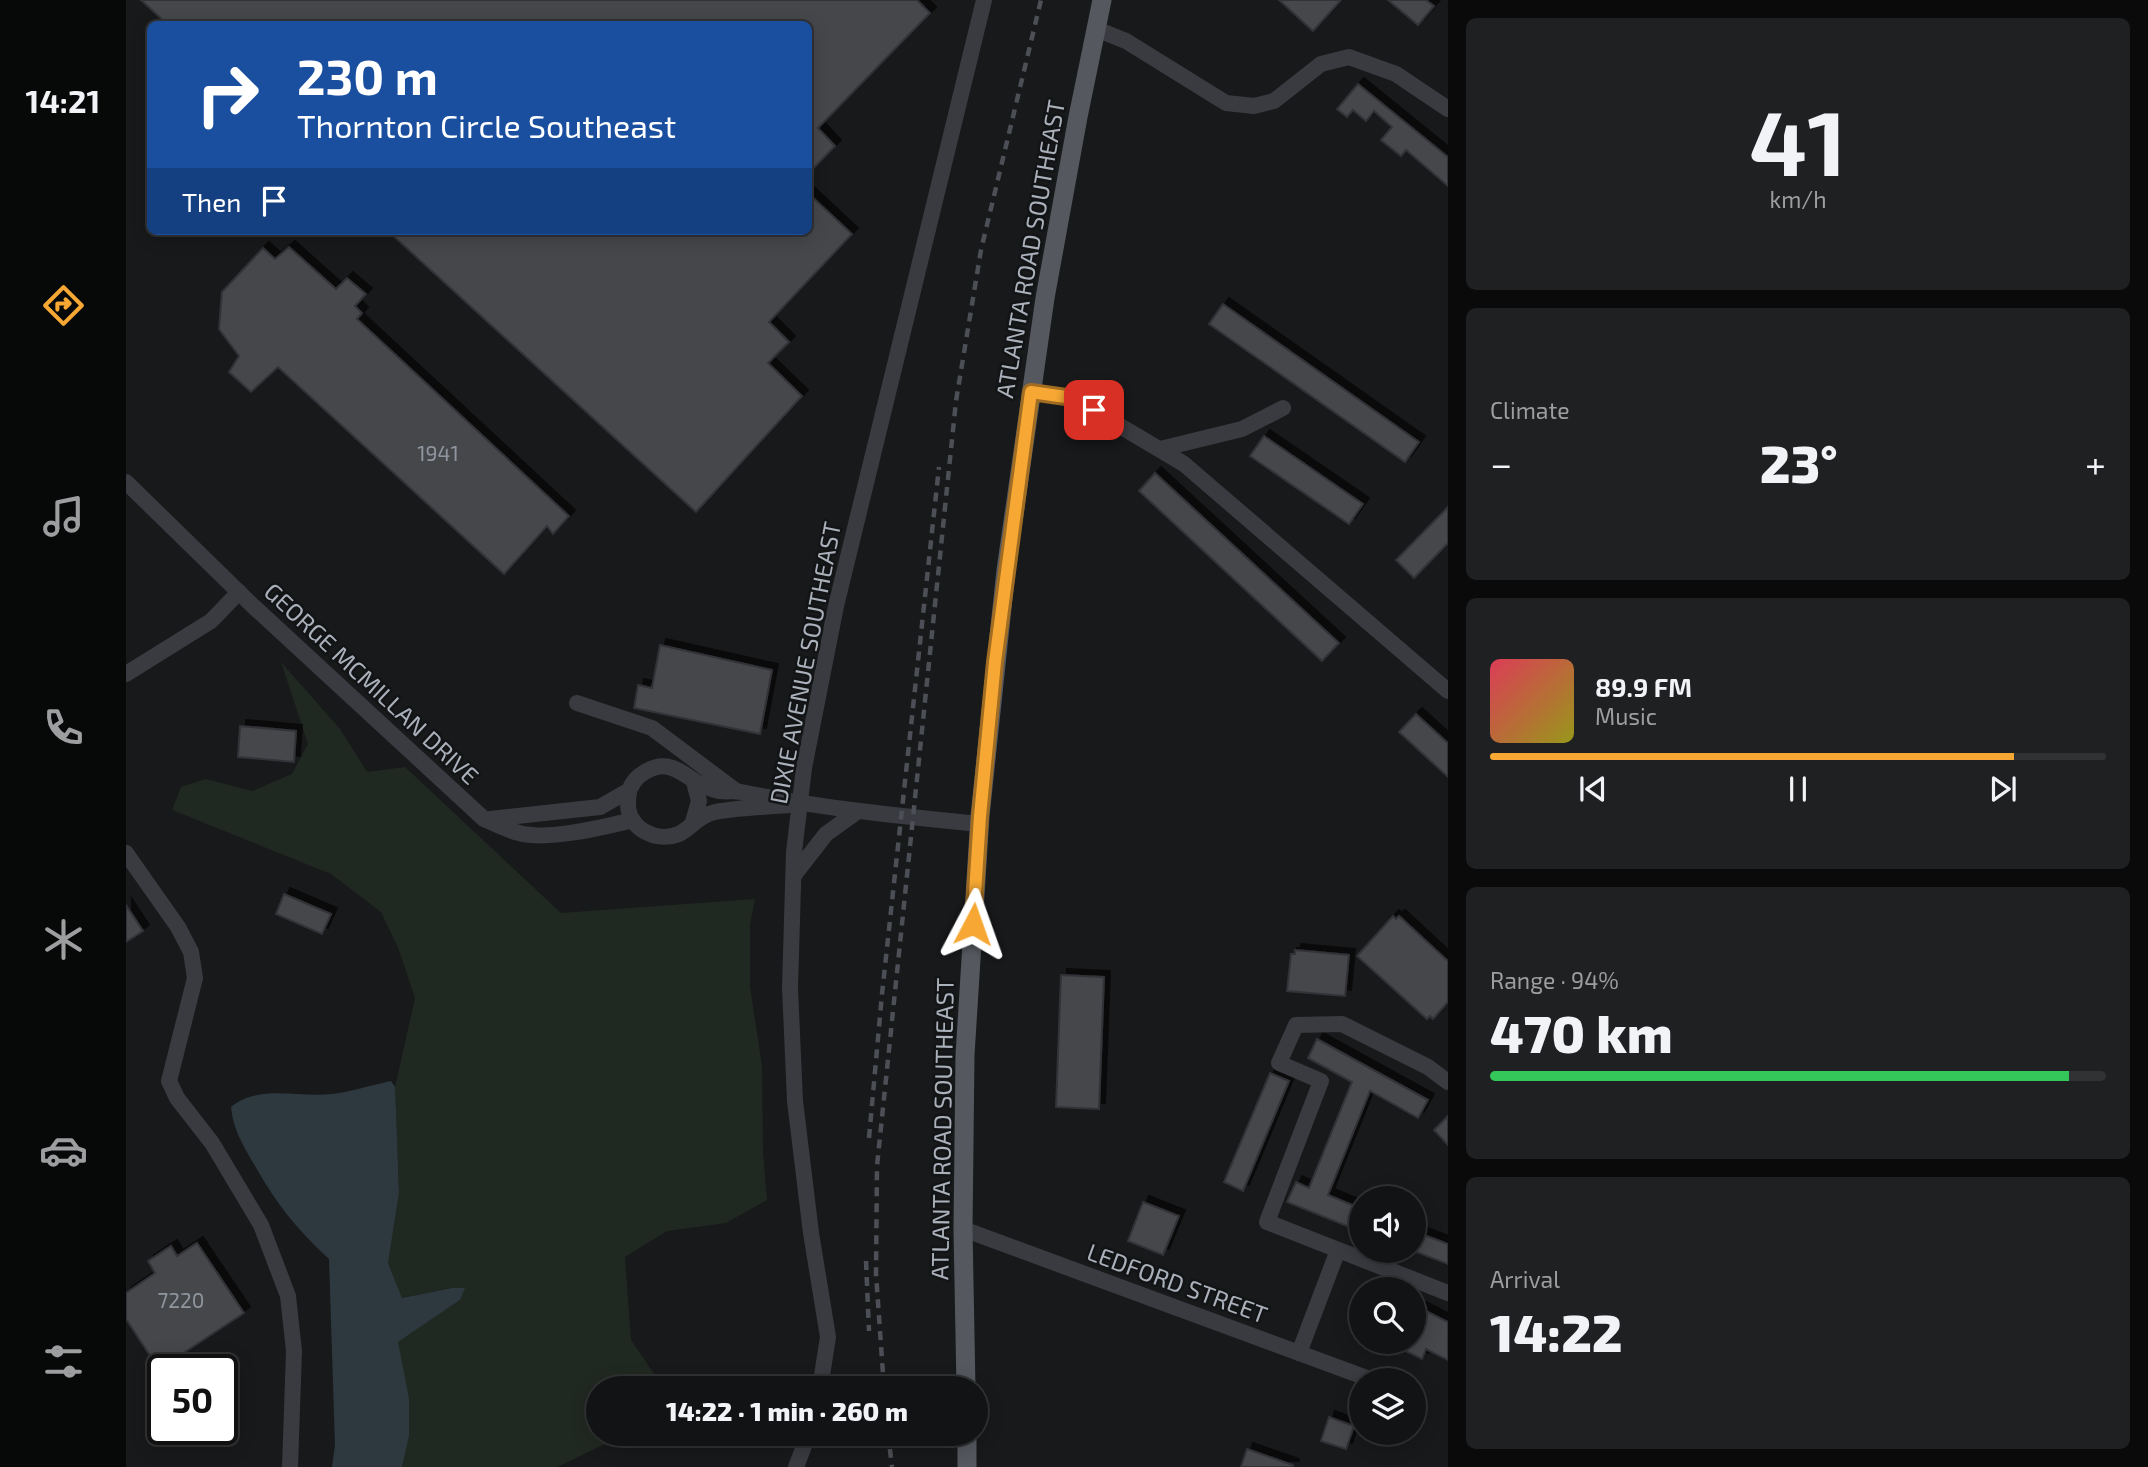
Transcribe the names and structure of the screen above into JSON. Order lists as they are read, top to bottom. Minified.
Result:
{"streets":{"main road":["ATLANTA ROAD SOUTHEAST"],"street":["DIXIE AVENUE SOUTHEAST","GEORGE MCMILLAN DRIVE","LEDFORD STREET"]},"crossings":[["ATLANTA ROAD SOUTHEAST","GEORGE MCMILLAN DRIVE"],["ATLANTA ROAD SOUTHEAST","LEDFORD STREET"],["DIXIE AVENUE SOUTHEAST","GEORGE MCMILLAN DRIVE"]],"house_numbers":["1941","7220"],"page":{"tabs":"14:21","tile":[["41","km/h"],"Climate",["Range · 94%","470 km"],["Arrival","14:22"]],"turn":["230 m","Thornton Circle Southeast"],"then":"Then","heat":["−","23°","+"],"song":["89.9 FM","Music"],"limit":"50","trip":"14:22 · 1 min · 260 m"}}
